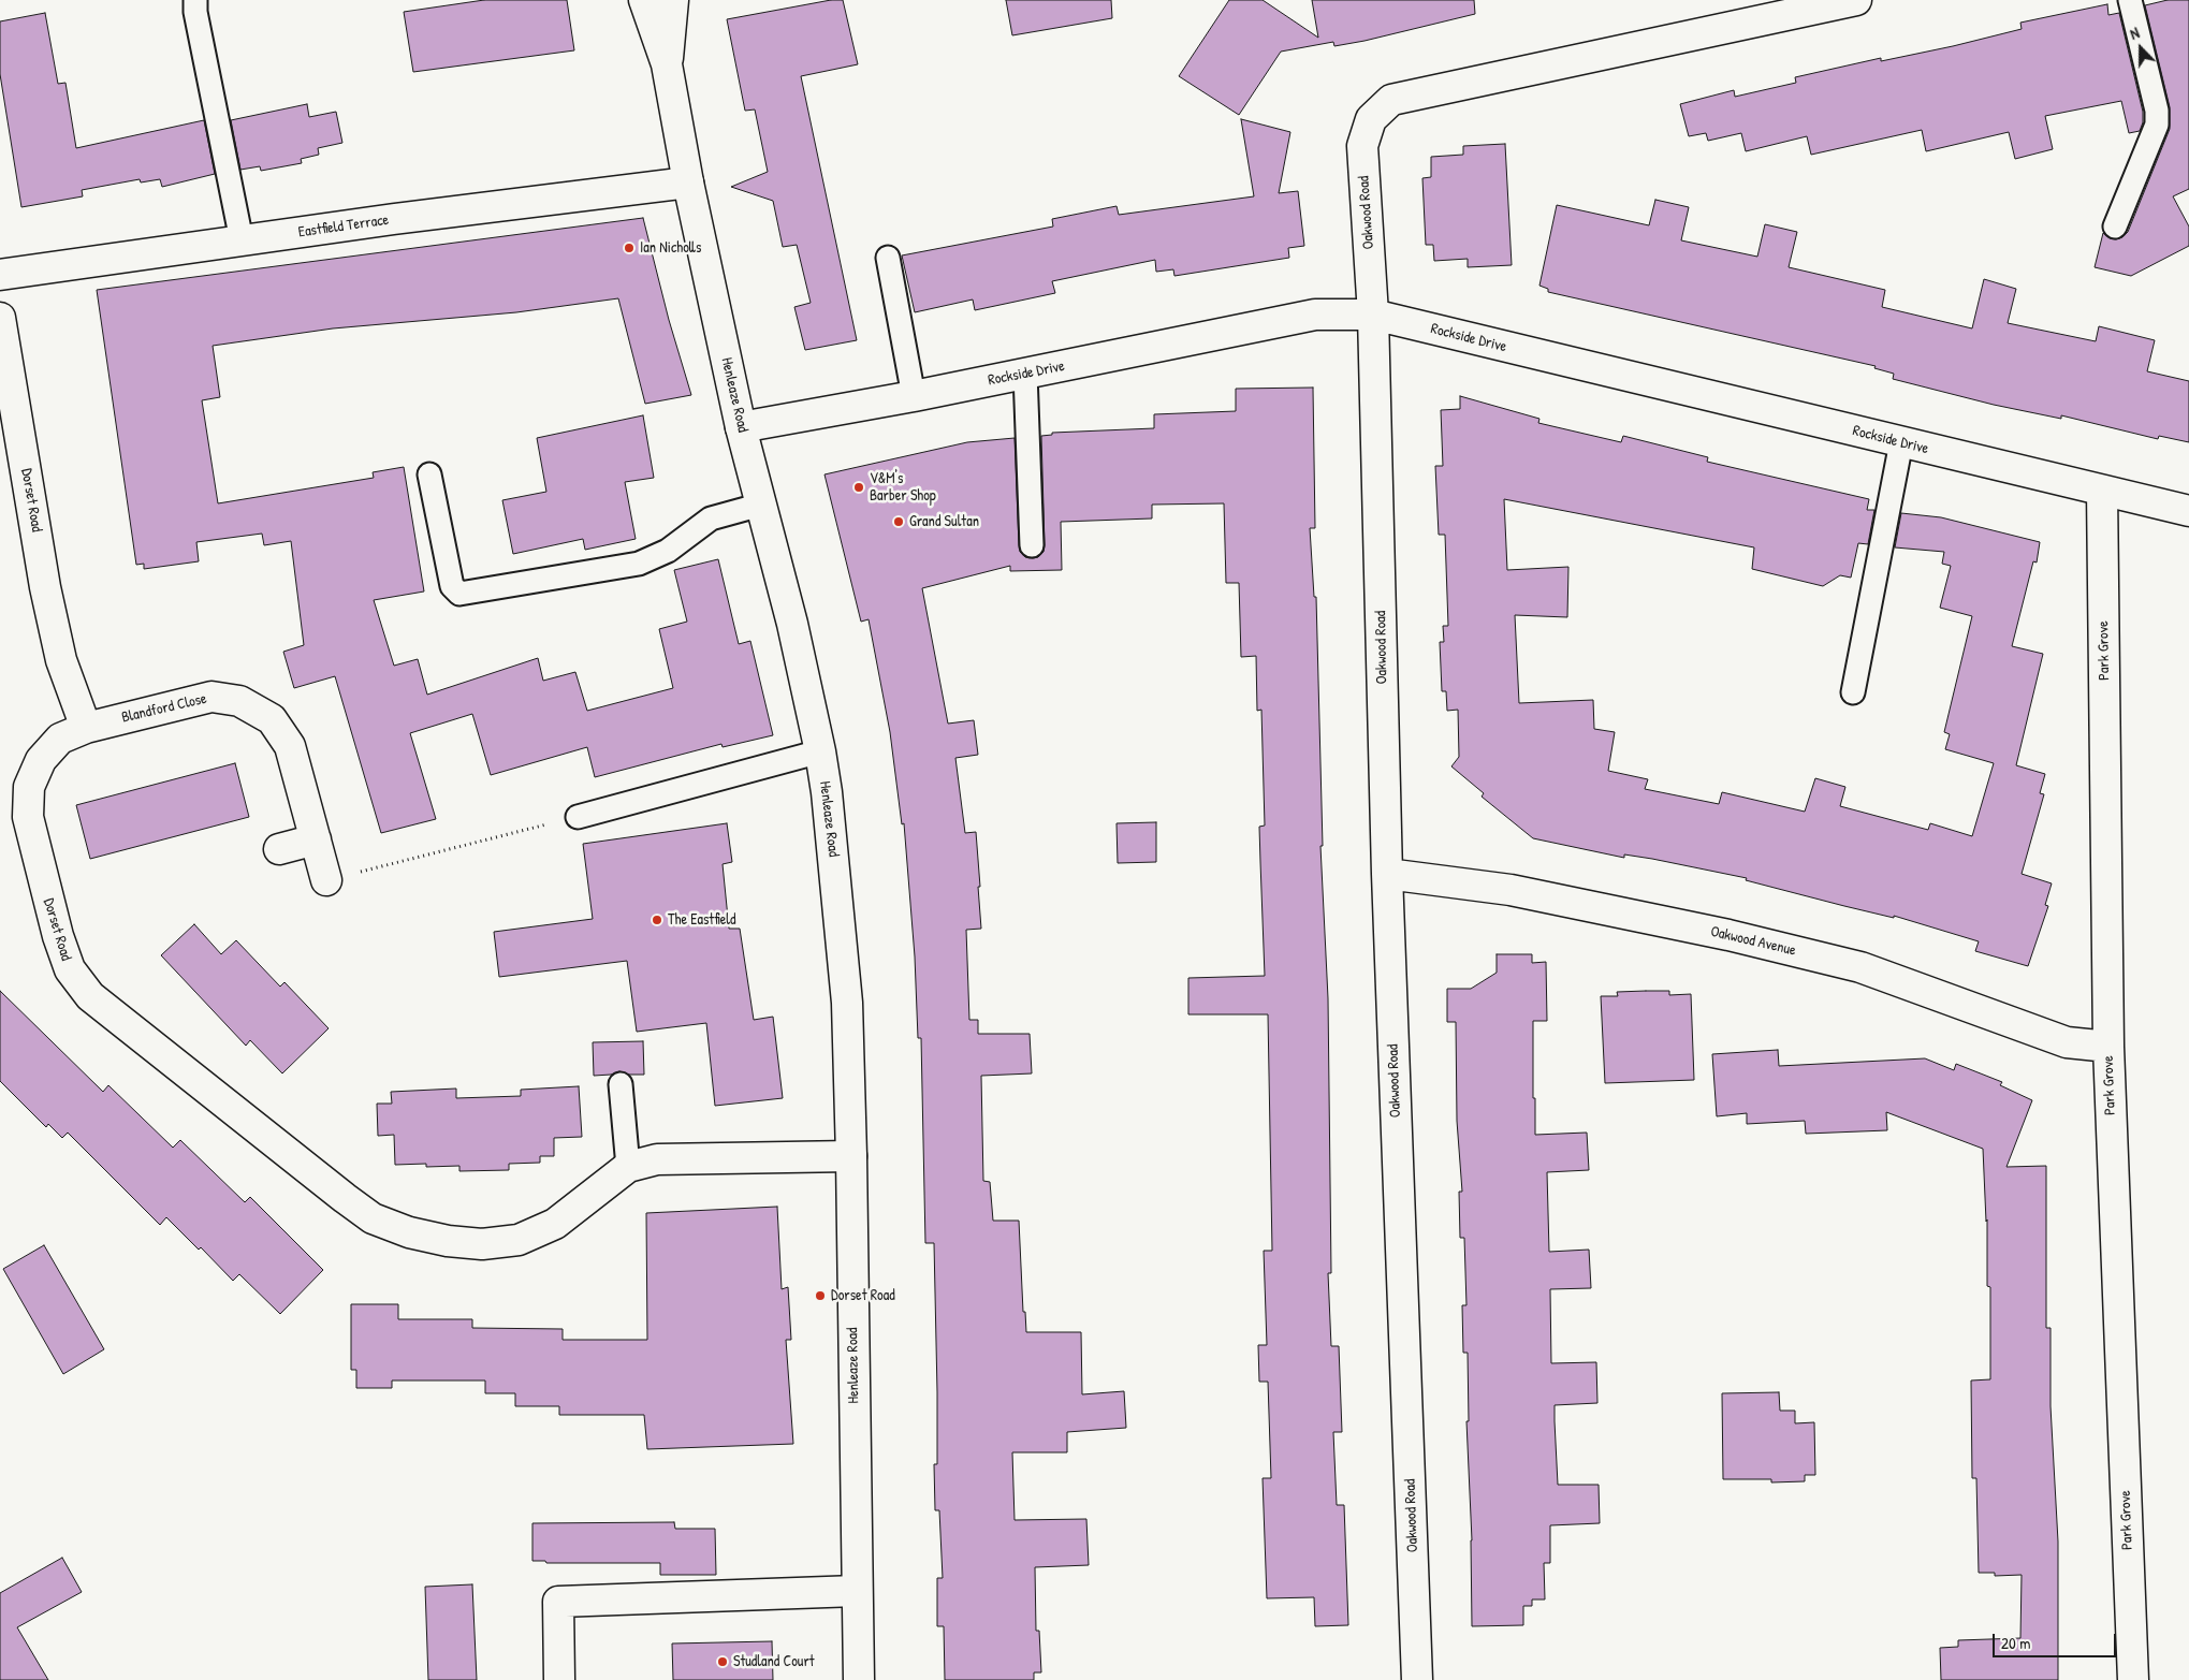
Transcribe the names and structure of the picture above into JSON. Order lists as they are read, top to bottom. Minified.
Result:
{"streets":{"street":["Oakwood Road","Eastfield Terrace","Rockside Drive","Henleaze Road","Dorset Road","Park Grove","Blandford Close","Oakwood Avenue"]},"crossings":[["Oakwood Road","Rockside Drive"],["Oakwood Road","Oakwood Avenue"],["Eastfield Terrace","Henleaze Road"],["Rockside Drive","Henleaze Road"],["Rockside Drive","Park Grove"],["Henleaze Road","Dorset Road"],["Dorset Road","Blandford Close"],["Park Grove","Oakwood Avenue"]],"places":["Ian Nicholls","V&M's Barber Shop","Grand Sultan","The Eastfield","Dorset Road","Studland Court"],"scale_bar":"20 m","north":"top"}
